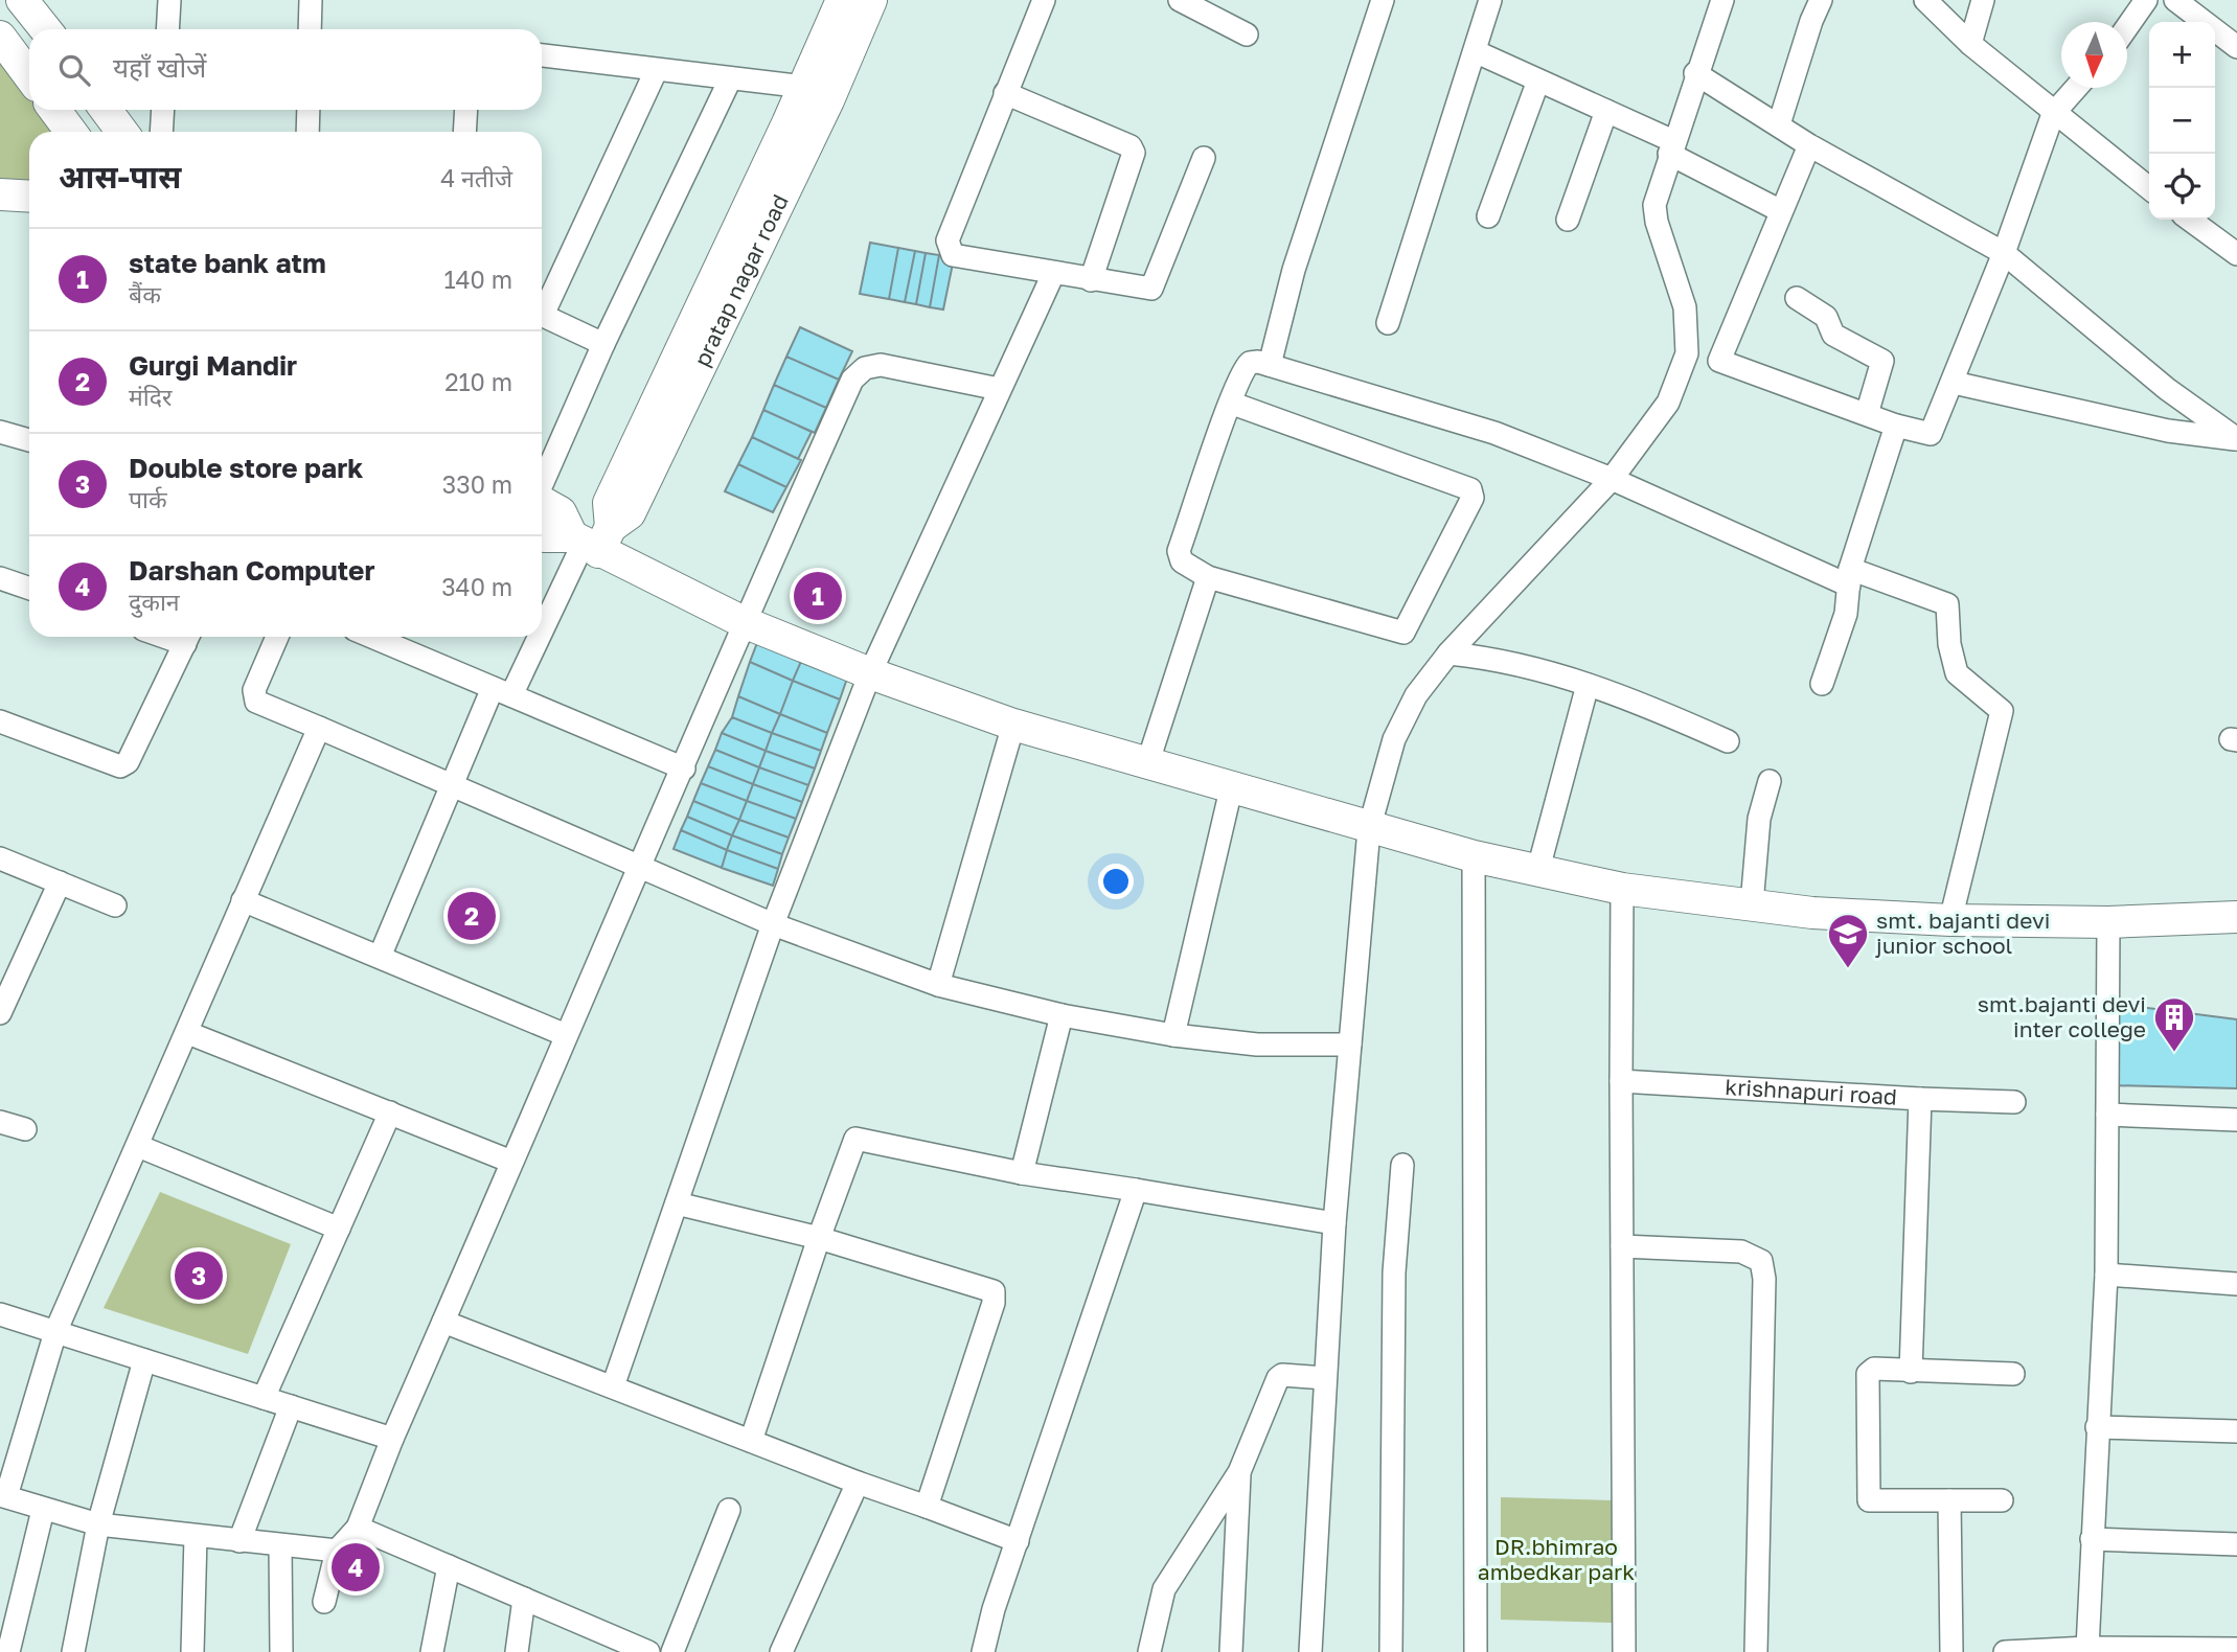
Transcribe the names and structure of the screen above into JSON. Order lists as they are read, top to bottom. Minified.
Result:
{"streets":{"street":["pratap nagar road","krishnapuri road"]},"parks":["DR.bhimrao ambedkar park"],"places":{"school or university":["smt. bajanti devi junior school"],"building":["smt.bajanti devi inter college"]},"north":"bottom","page":{"map_buttons":["+","−"],"search":"यहाँ खोजें","heading":["आस-पास","4 नतीजे"],"list":[{"mark":"1","name":"state bank atm","note":"बैंक","value":"140 m"},{"mark":"2","name":"Gurgi Mandir","note":"मंदिर","value":"210 m"},{"mark":"3","name":"Double store park","note":"पार्क","value":"330 m"},{"mark":"4","name":"Darshan Computer","note":"दुकान","value":"340 m"}],"pins":["1","2","3","4"]}}
